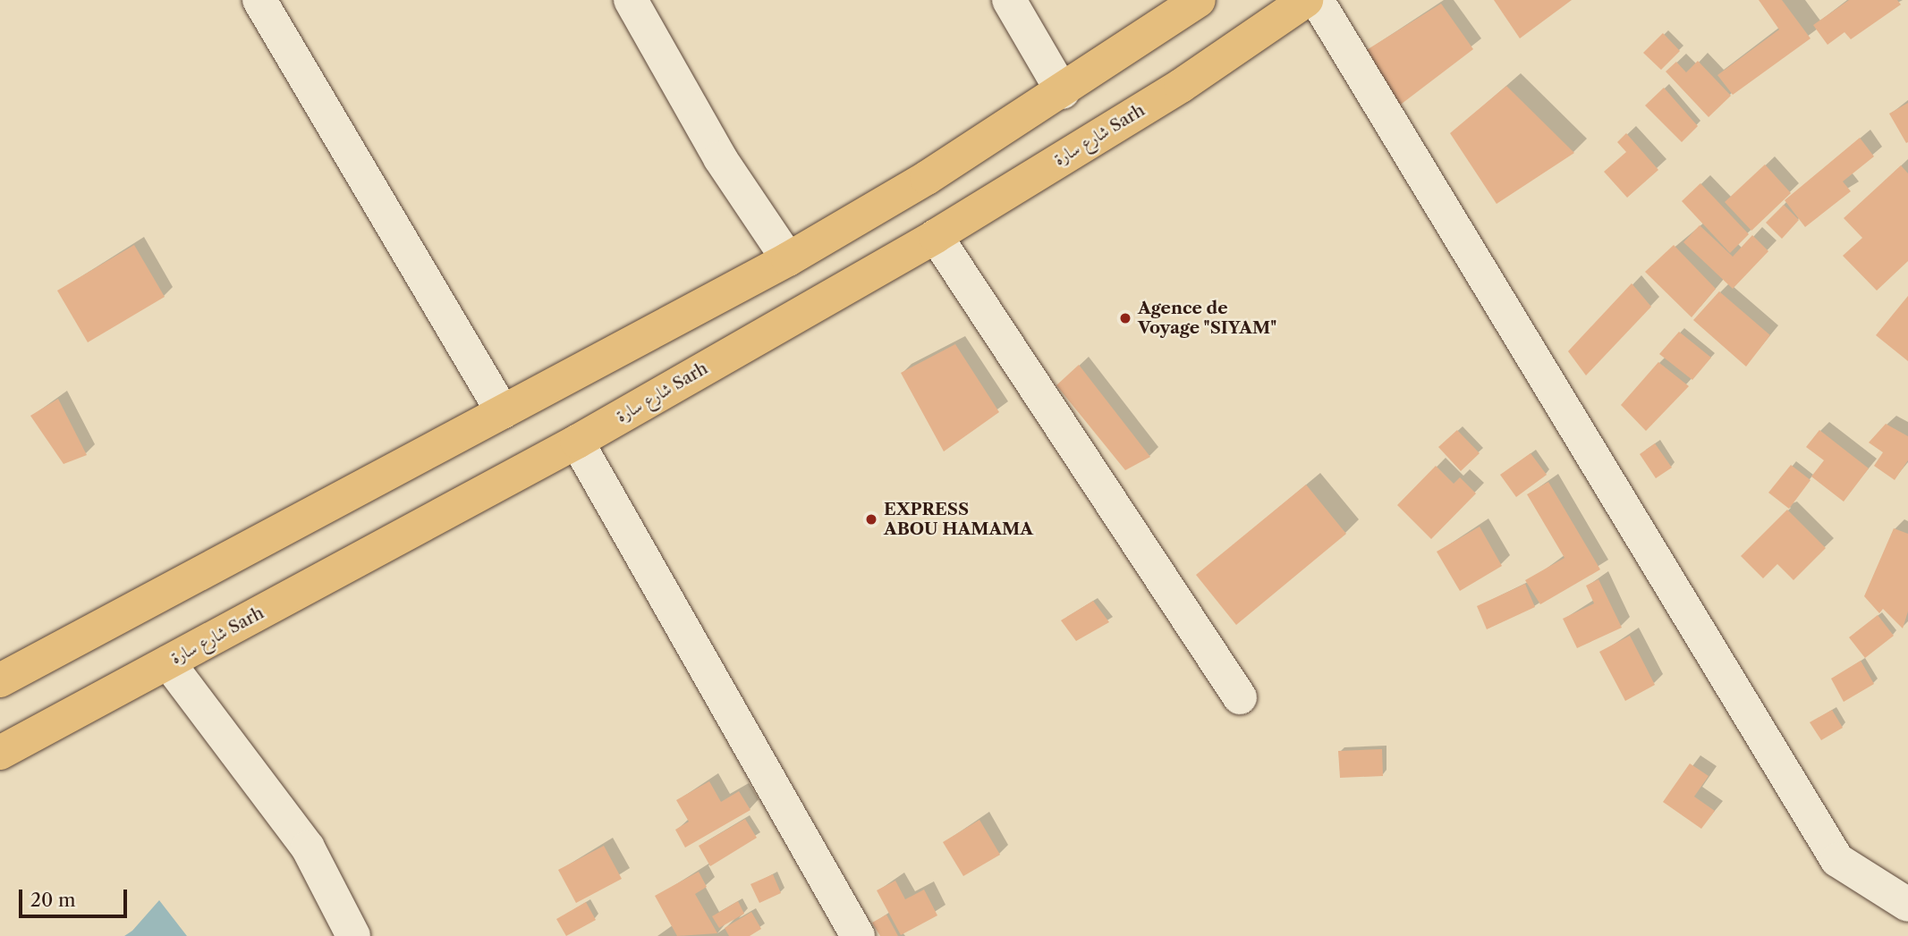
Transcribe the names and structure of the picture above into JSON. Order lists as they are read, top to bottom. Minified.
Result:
{"streets":{"highway":["شارع سارة Sarh"]},"places":["Agence de Voyage \"SIYAM\"","EXPRESS ABOU HAMAMA"],"scale_bar":"20 m"}
